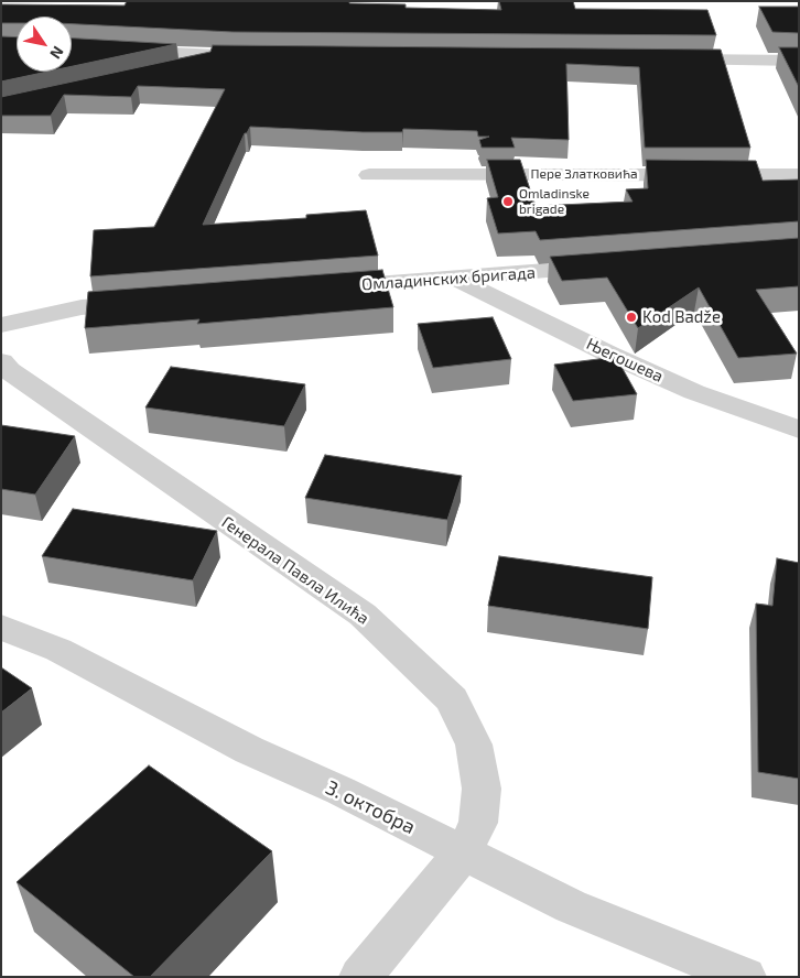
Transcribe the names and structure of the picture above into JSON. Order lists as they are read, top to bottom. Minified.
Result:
{"streets":{"street":["Пере Златковића","Омладинских бригада","Његошева","Генерала Павла Илића","3. октобра"]},"crossings":[["Омладинских бригада","Његошева"],["Генерала Павла Илића","3. октобра"]],"places":["Omladinske brigade","Kod Badže"],"north":"bottom right"}
